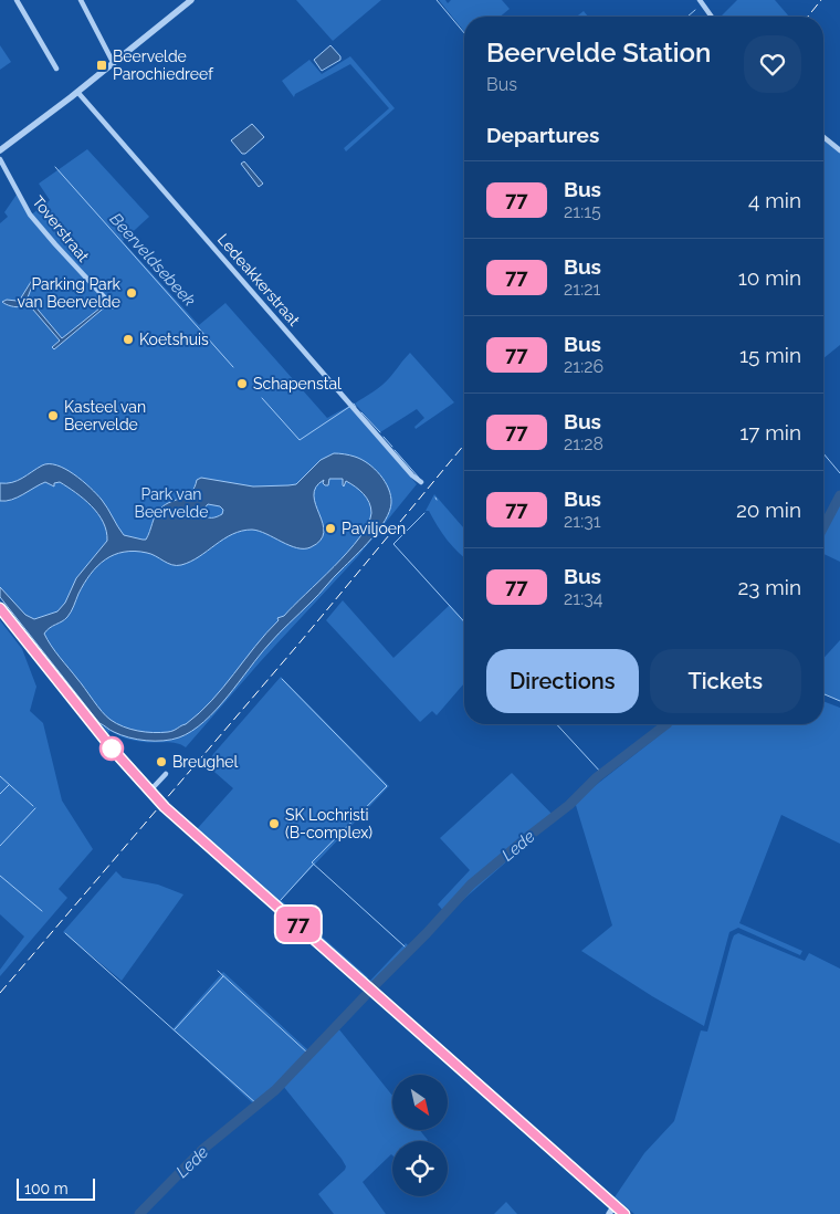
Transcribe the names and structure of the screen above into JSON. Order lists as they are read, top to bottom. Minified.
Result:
{"streets":{"street":["Toverstraat","Ledeakkerstraat"]},"water":["Beerveldsebeek","Lede"],"parks":["Park van Beervelde"],"places":{"transit":["Beervelde Parochiedreef"],"other":["Parking Park van Beervelde","Koetshuis","Schapenstal","Kasteel van Beervelde","Paviljoen","Breughel","SK Lochristi (B-complex)"]},"lines":["bus line 77"],"scale_bar":"100 m","north":"bottom right","page":{"on_map":"77","heading":[["Beervelde Station","Bus"],"Departures"],"list":[{"mark":"77","name":"Bus","note":"21:15","value":"4 min"},{"mark":"77","name":"Bus","note":"21:21","value":"10 min"},{"mark":"77","name":"Bus","note":"21:26","value":"15 min"},{"mark":"77","name":"Bus","note":"21:28","value":"17 min"},{"mark":"77","name":"Bus","note":"21:31","value":"20 min"},{"mark":"77","name":"Bus","note":"21:34","value":"23 min"}],"buttons":["Directions","Tickets"],"scale":"100 m"}}
